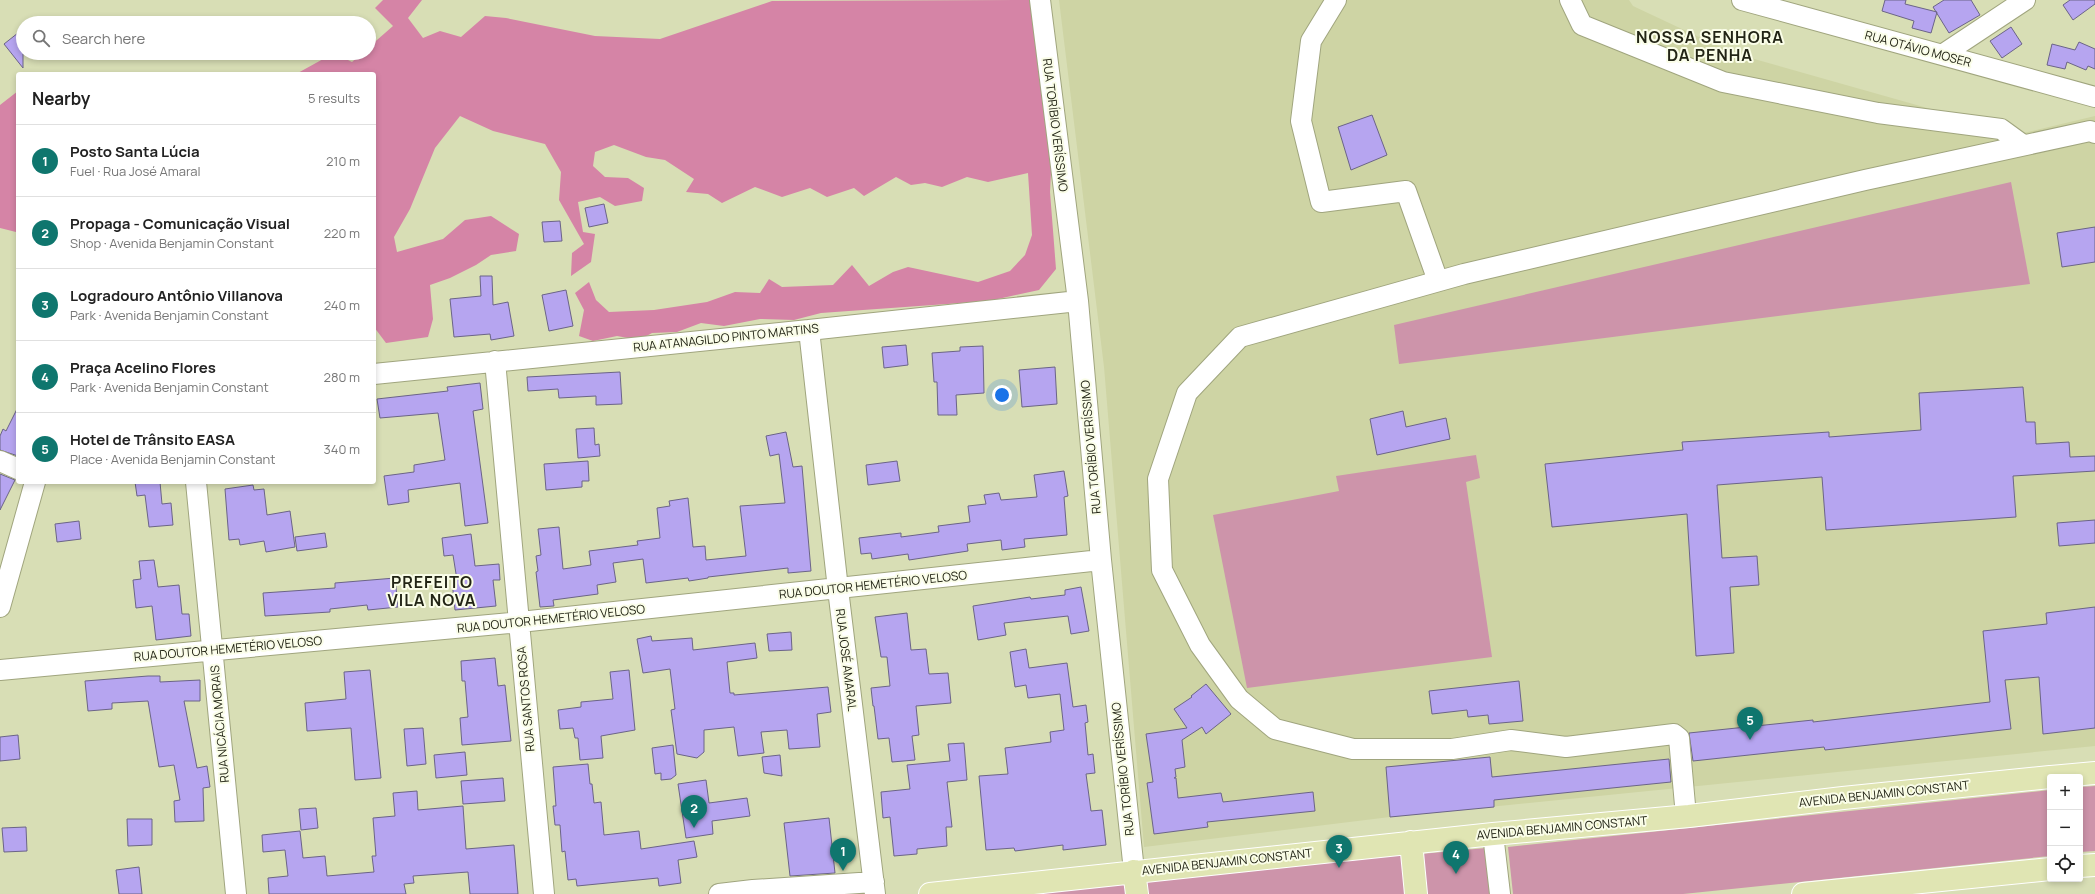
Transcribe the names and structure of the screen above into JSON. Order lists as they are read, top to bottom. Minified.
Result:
{"streets":{"main road":["RUA TORÍBIO VERÍSSIMO","AVENIDA BENJAMIN CONSTANT"],"street":["RUA OTÁVIO MOSER","RUA ATANAGILDO PINTO MARTINS","RUA DOUTOR HEMETÉRIO VELOSO","RUA JOSÉ AMARAL","RUA SANTOS ROSA","RUA NICÁCIA MORAIS"]},"crossings":[["RUA TORÍBIO VERÍSSIMO","RUA ATANAGILDO PINTO MARTINS"],["RUA TORÍBIO VERÍSSIMO","RUA DOUTOR HEMETÉRIO VELOSO"],["RUA TORÍBIO VERÍSSIMO","AVENIDA BENJAMIN CONSTANT"],["RUA ATANAGILDO PINTO MARTINS","RUA JOSÉ AMARAL"],["RUA ATANAGILDO PINTO MARTINS","RUA SANTOS ROSA"],["RUA DOUTOR HEMETÉRIO VELOSO","RUA JOSÉ AMARAL"],["RUA DOUTOR HEMETÉRIO VELOSO","RUA SANTOS ROSA"],["RUA DOUTOR HEMETÉRIO VELOSO","RUA NICÁCIA MORAIS"]],"districts":["NOSSA SENHORA DA PENHA","PREFEITO VILA NOVA"],"page":{"search":"Search here","heading":["Nearby","5 results"],"list":[{"mark":"1","name":"Posto Santa Lúcia","note":"Fuel · Rua José Amaral","value":"210 m"},{"mark":"2","name":"Propaga - Comunicação Visual","note":"Shop · Avenida Benjamin Constant","value":"220 m"},{"mark":"3","name":"Logradouro Antônio Villanova","note":"Park · Avenida Benjamin Constant","value":"240 m"},{"mark":"4","name":"Praça Acelino Flores","note":"Park · Avenida Benjamin Constant","value":"280 m"},{"mark":"5","name":"Hotel de Trânsito EASA","note":"Place · Avenida Benjamin Constant","value":"340 m"}],"pins":["5","2","3","1","4"],"map_buttons":["+","−"]}}
